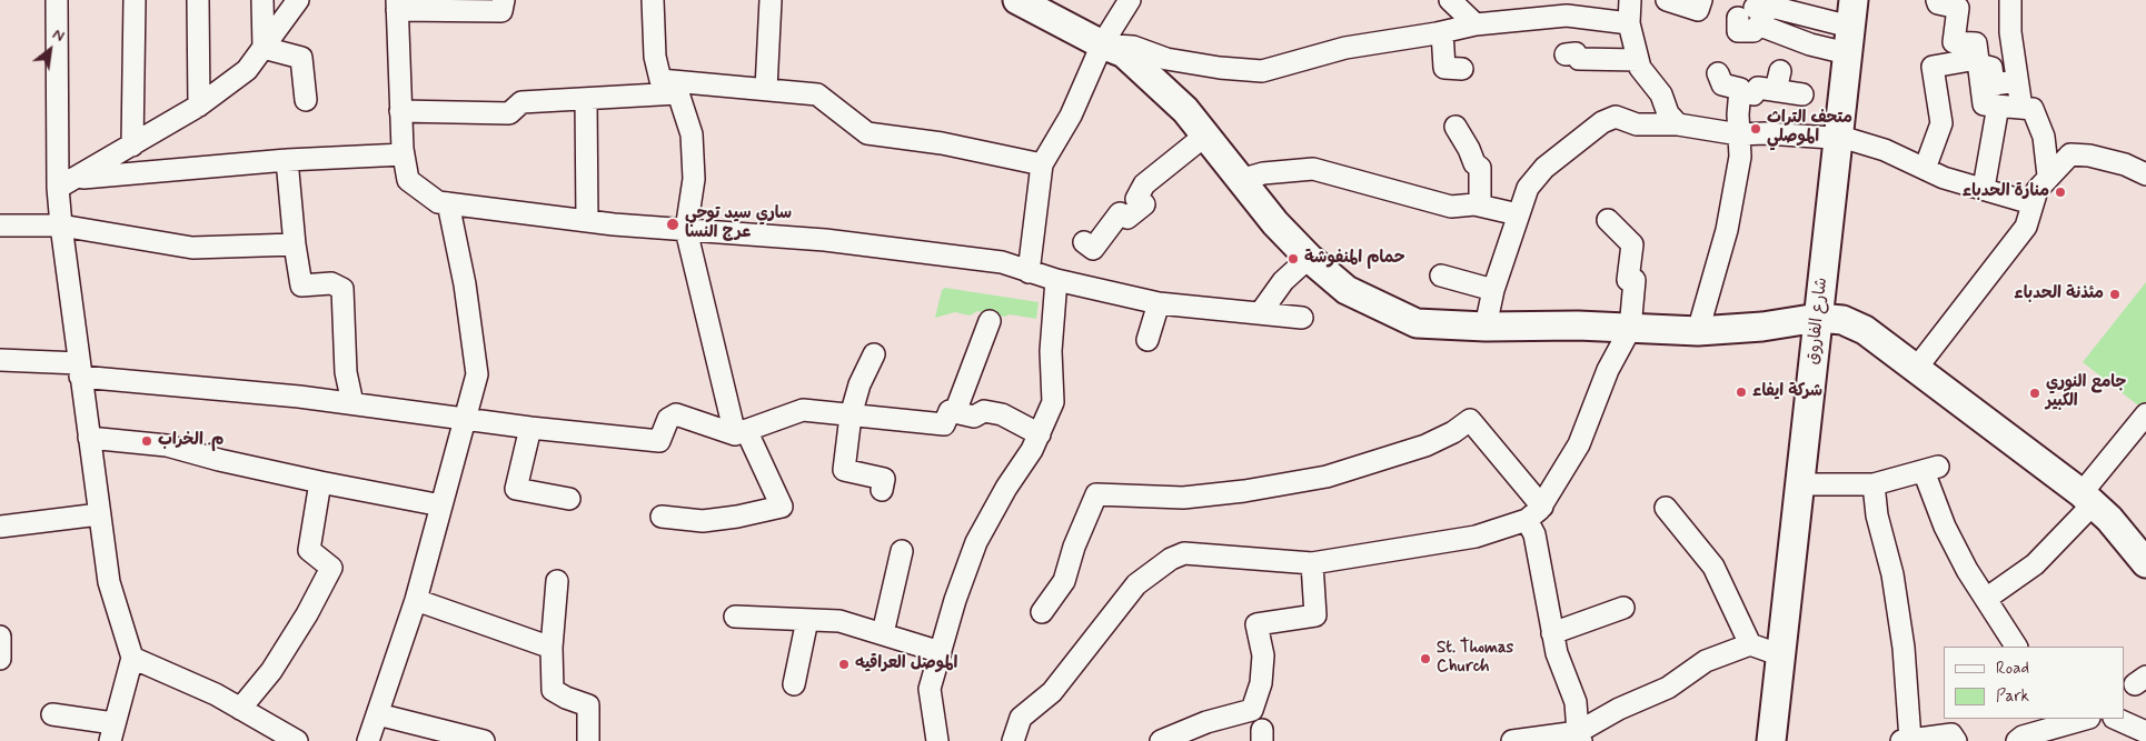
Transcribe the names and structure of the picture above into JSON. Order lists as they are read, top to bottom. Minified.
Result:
{"streets":{"main road":["شارع الفاروق"]},"places":["متحف التراث الموصلي","منارة الحدباء","ساري سيد توحي عرج النسا","حمام المنفوشة","مئذنة الحدباء","شركة ايفاء","جامع النوري الكبير","م. الخراب","St. Thomas Church","الموصل العراقيه"],"legend":["Road","Park"],"north":"top right"}
